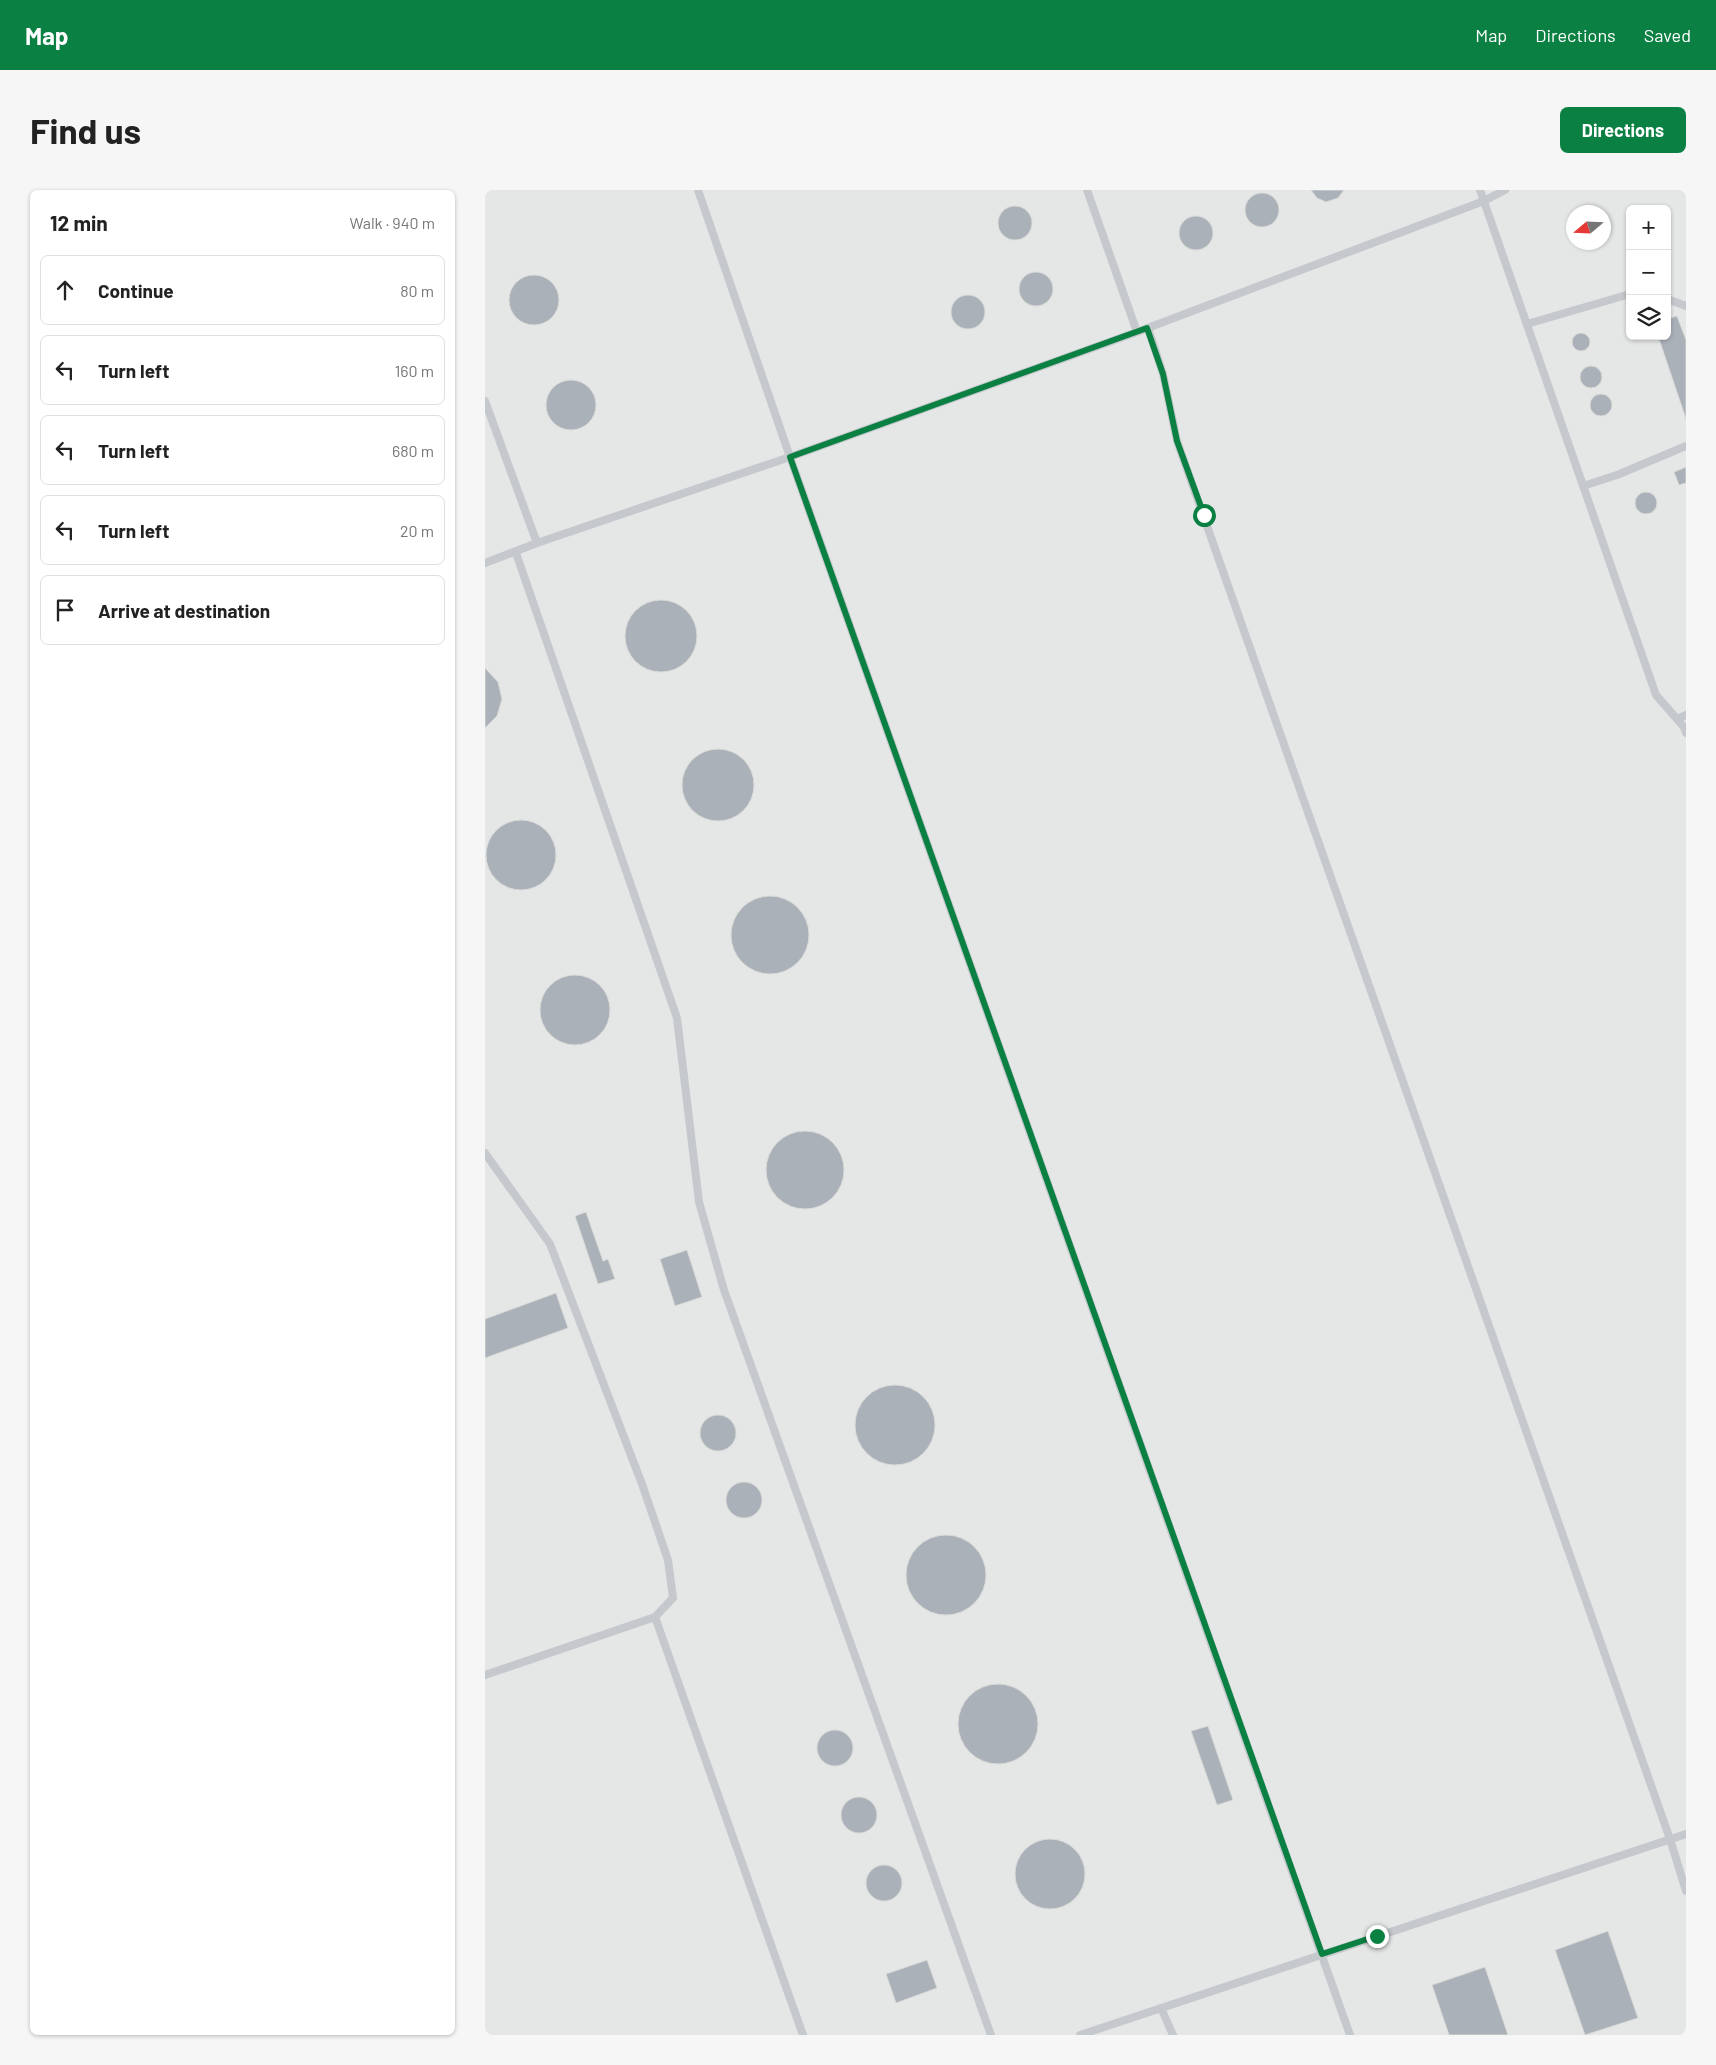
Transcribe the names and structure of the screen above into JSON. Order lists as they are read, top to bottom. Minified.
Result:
{"north":"left","page":{"header":"Map","nav":["Map","Directions","Saved"],"buttons":"Directions","title":"Find us","heading":["12 min","Walk · 940 m"],"map_buttons":["+","−"],"list":[["Continue","80 m"],["Turn left","160 m"],["Turn left","680 m"],["Turn left","20 m"],"Arrive at destination"]}}
